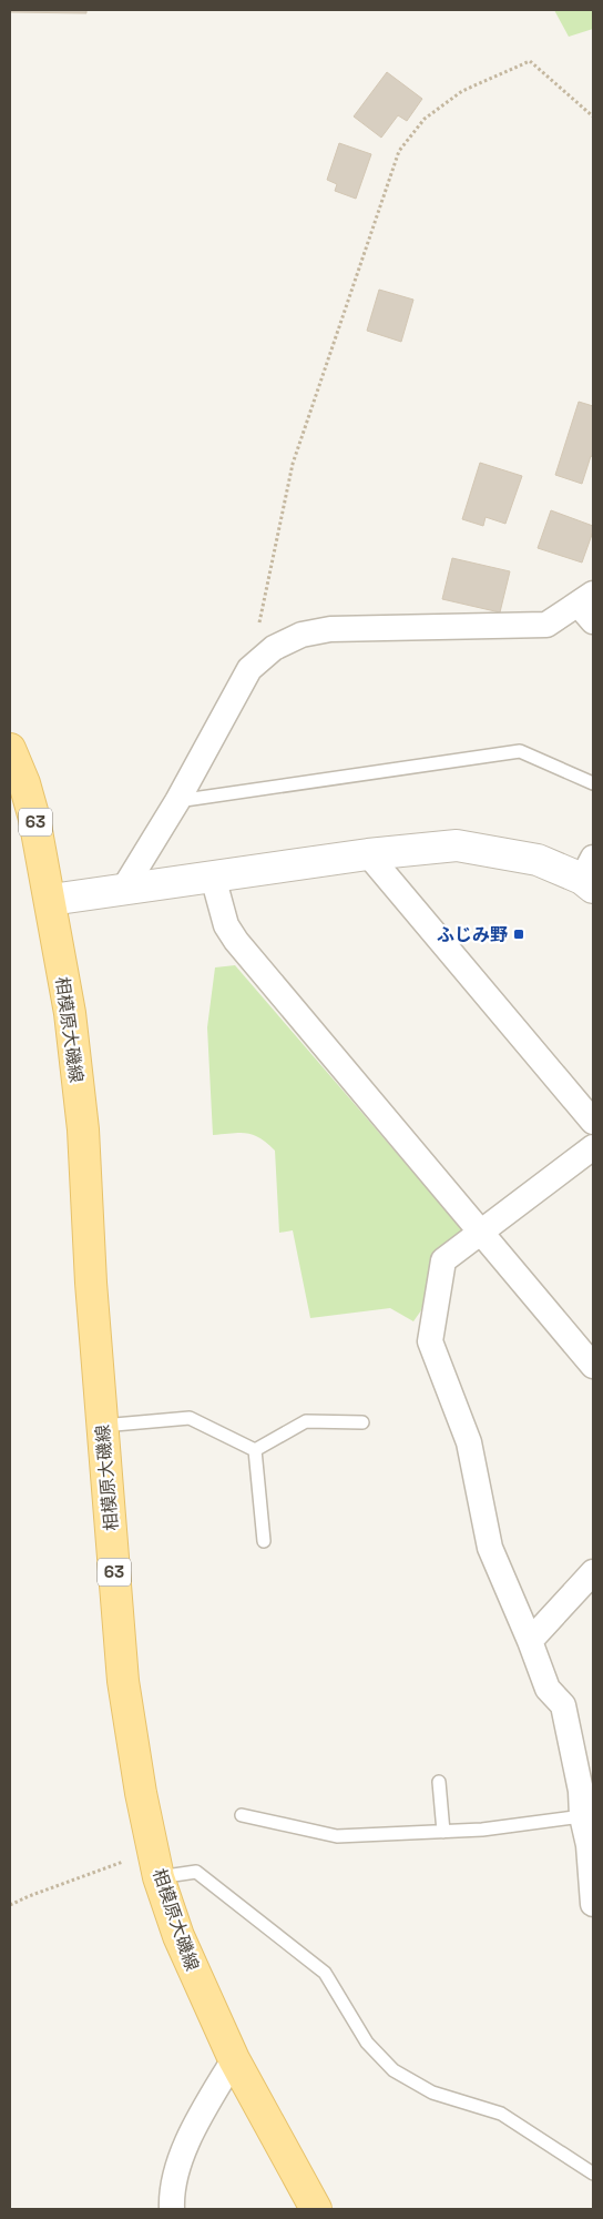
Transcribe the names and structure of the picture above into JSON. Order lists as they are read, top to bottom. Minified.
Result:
{"streets":{"main road":["63","相模原大磯線"]},"places":{"transit":["ふじみ野"]}}
